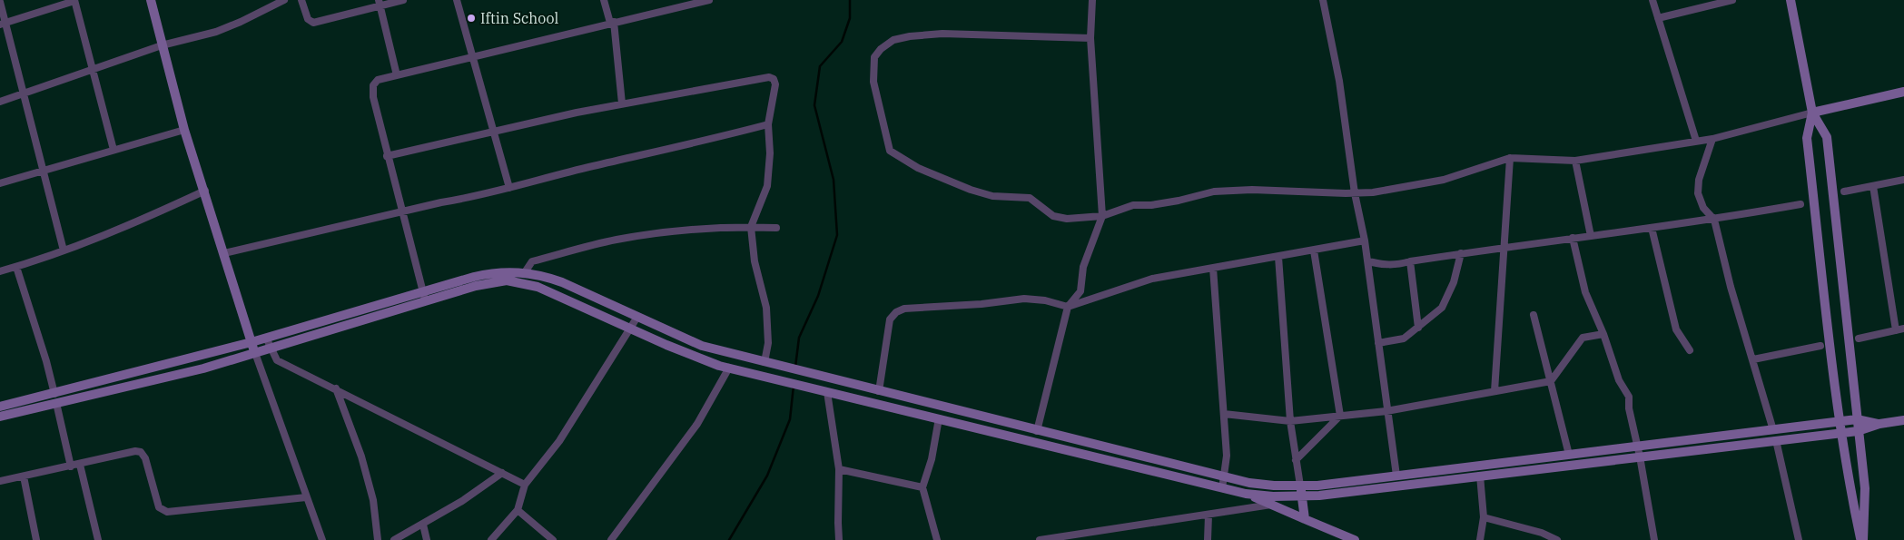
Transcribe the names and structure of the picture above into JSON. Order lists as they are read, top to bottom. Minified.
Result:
{"places":["Iftin School"]}
